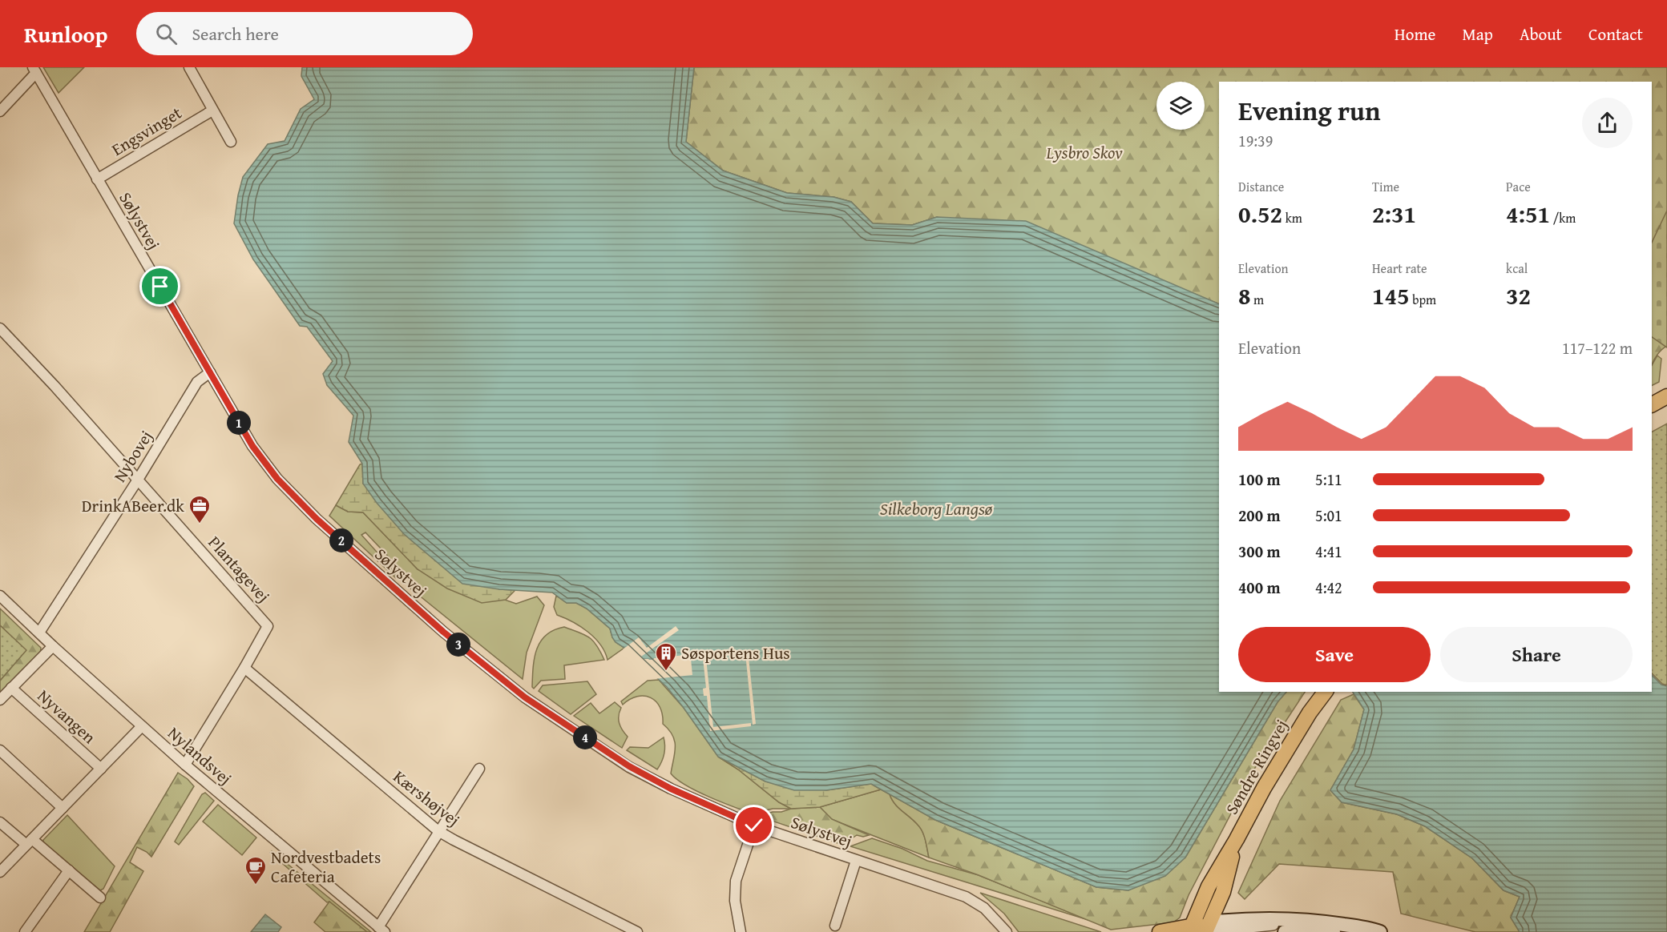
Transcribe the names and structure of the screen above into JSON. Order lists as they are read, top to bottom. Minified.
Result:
{"streets":{"main road":["Søndre Ringvej"],"street":["Engsvinget","Sølystvej","Nybovej","Plantagevej","Nyvangen","Nylandsvej","Kærshøjvej"]},"crossings":[["Engsvinget","Sølystvej"],["Sølystvej","Nybovej"],["Nybovej","Plantagevej"],["Nybovej","Nylandsvej"],["Plantagevej","Nylandsvej"],["Plantagevej","Kærshøjvej"],["Nyvangen","Nylandsvej"]],"water":["Silkeborg Langsø"],"parks":["Lysbro Skov"],"places":{"office":["DrinkABeer.dk"],"building":["Søsportens Hus"],"cafe":["Nordvestbadets Cafeteria"]},"page":{"header":"Runloop","search":"Search here","nav":["Home","Map","About","Contact"],"heading":["Evening run","19:39"],"stats":[["Distance","0.52 km"],["Time","2:31"],["Pace","4:51 /km"],["Elevation","8 m"],["Heart rate","145 bpm"],["kcal","32"]],"chart":["Elevation","117–122 m"],"pins":["1","2","3","4"],"list":[{"name":"100 m","note":"5:11"},{"name":"200 m","note":"5:01"},{"name":"300 m","note":"4:41"},{"name":"400 m","note":"4:42"}],"buttons":["Save","Share"]}}
